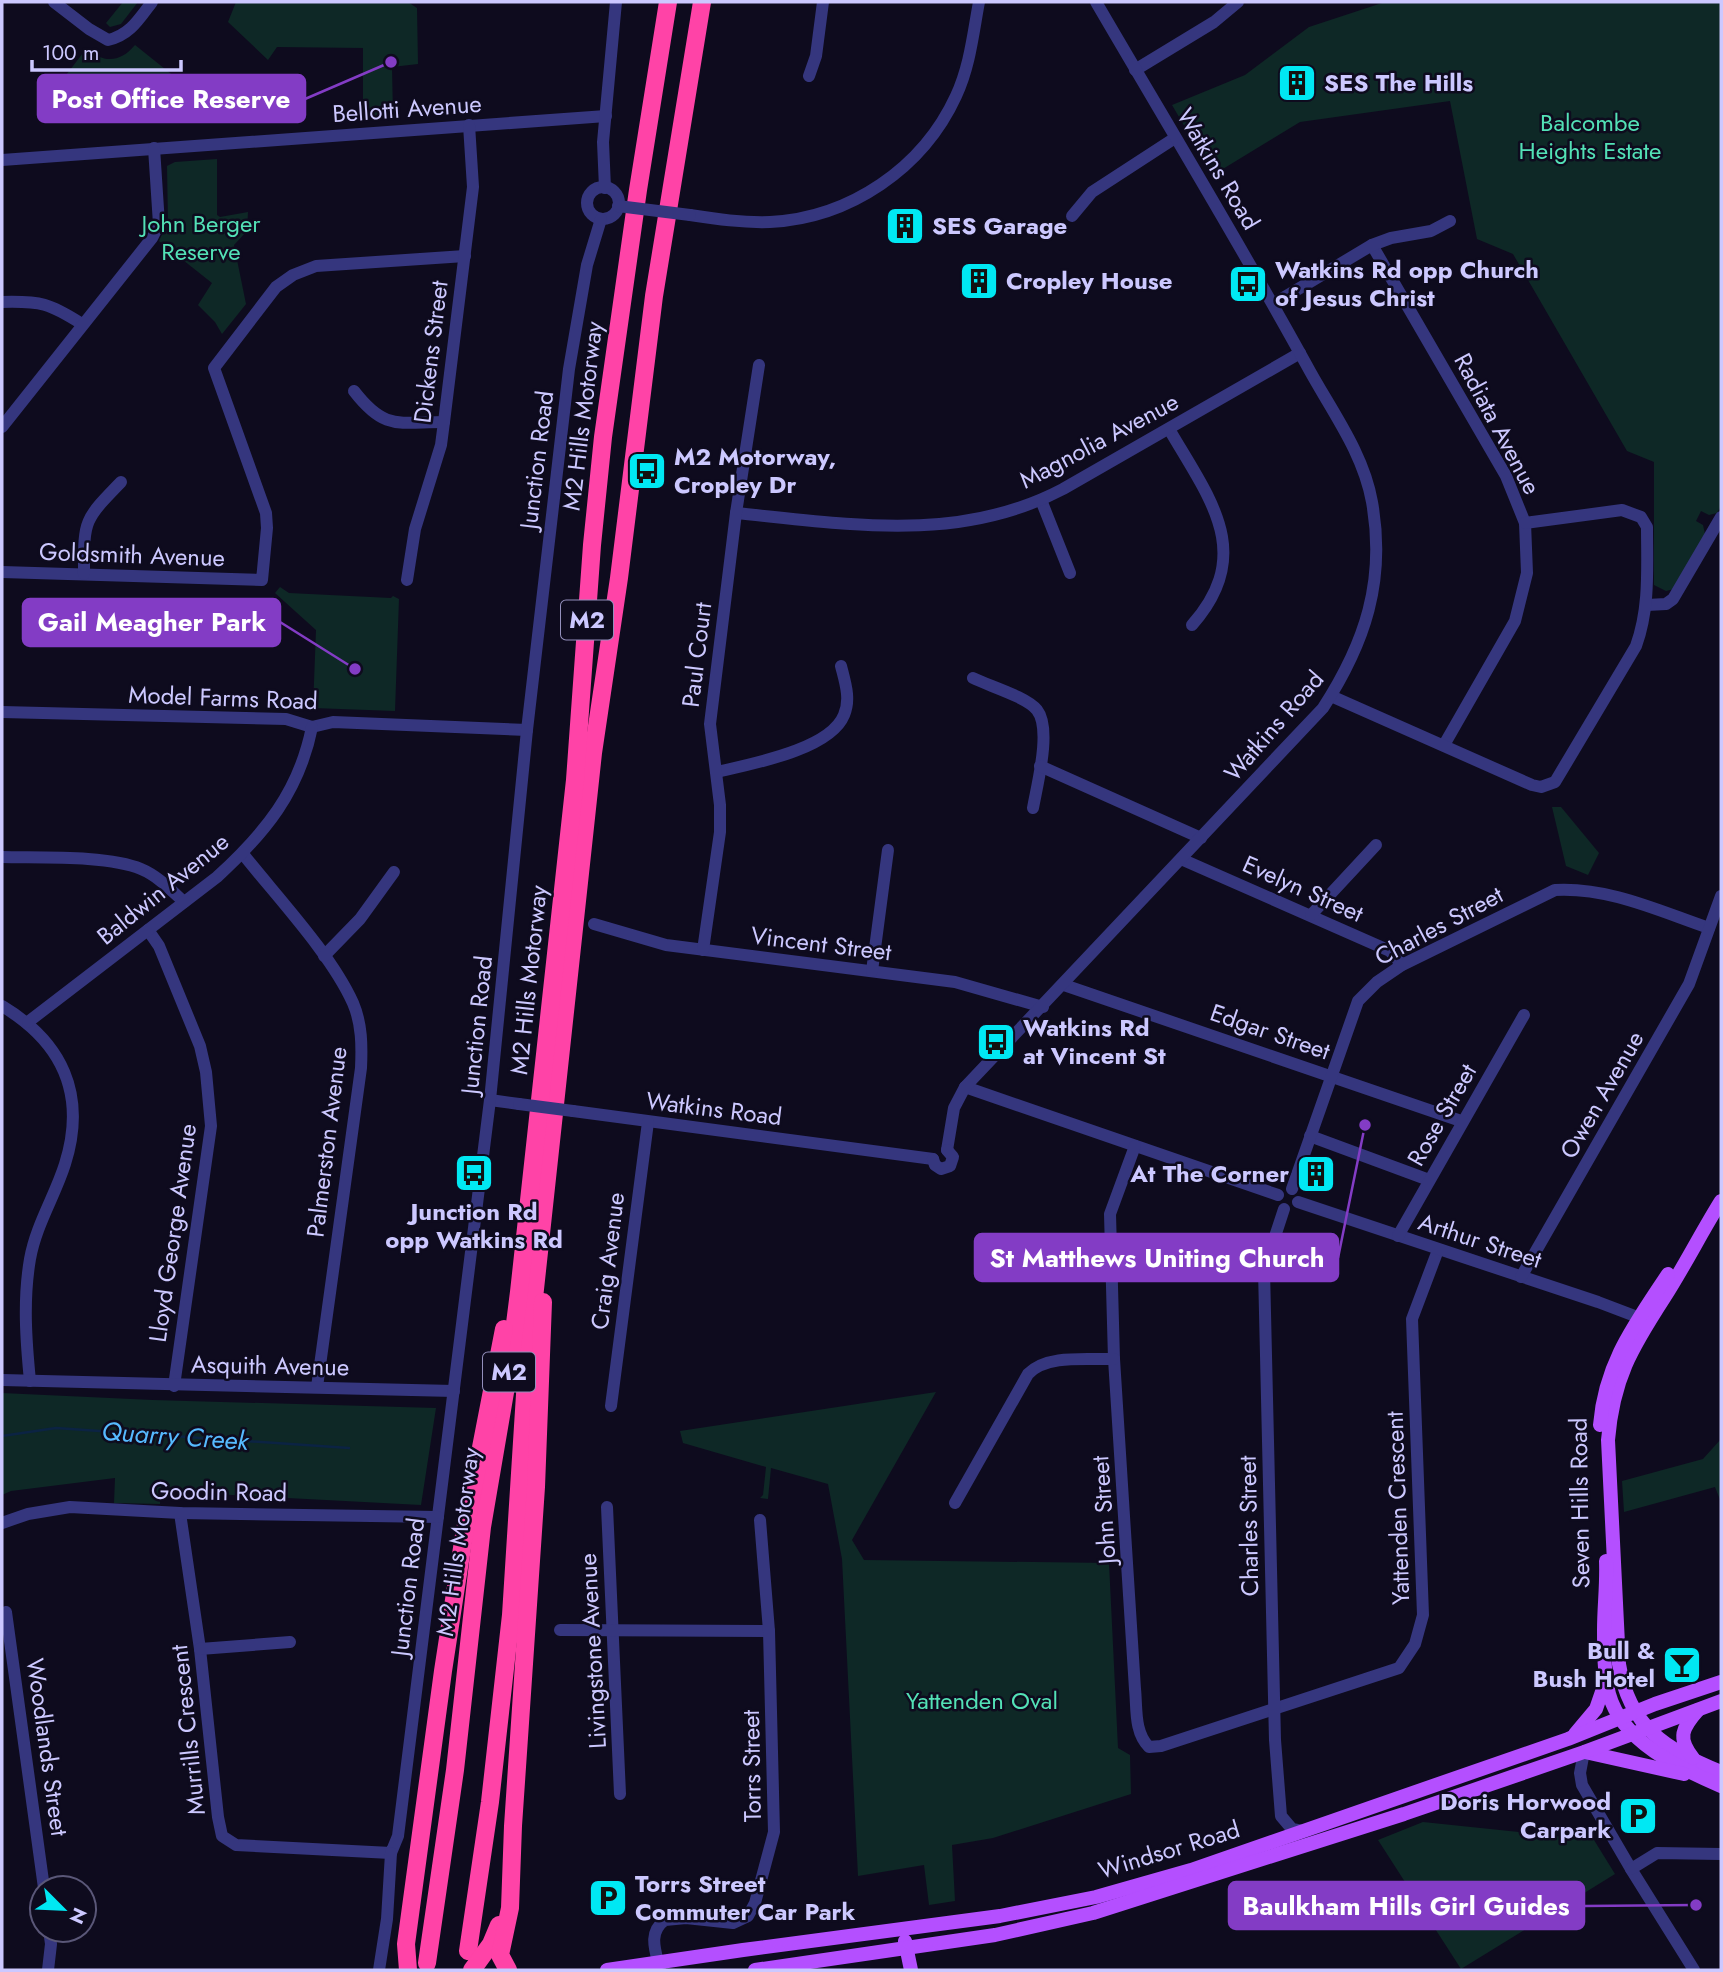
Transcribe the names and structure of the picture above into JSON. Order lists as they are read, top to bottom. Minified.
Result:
{"streets":{"highway":["M2 Hills Motorway","M2"],"main road":["Seven Hills Road","Windsor Road"],"street":["Bellotti Avenue","Watkins Road","Dickens Street","Radiata Avenue","Magnolia Avenue","Junction Road","Goldsmith Avenue","Paul Court","Model Farms Road","Baldwin Avenue","Evelyn Street","Charles Street","Vincent Street","Edgar Street","Owen Avenue","Rose Street","Palmerston Avenue","Lloyd George Avenue","Arthur Street","Craig Avenue","Asquith Avenue","Goodin Road","Yattenden Crescent","John Street","Livingstone Avenue","Murrills Crescent","Woodlands Street","Torrs Street"]},"crossings":[["Bellotti Avenue","Dickens Street"],["Watkins Road","Magnolia Avenue"],["Watkins Road","Junction Road"],["Watkins Road","Evelyn Street"],["Watkins Road","Vincent Street"],["Watkins Road","Edgar Street"],["Watkins Road","Craig Avenue"],["Dickens Street","Goldsmith Avenue"],["Magnolia Avenue","Paul Court"],["Junction Road","Model Farms Road"],["Junction Road","Asquith Avenue"],["Junction Road","Goodin Road"],["Junction Road","Murrills Crescent"],["Paul Court","Vincent Street"],["Model Farms Road","Baldwin Avenue"],["Baldwin Avenue","Palmerston Avenue"],["Baldwin Avenue","Lloyd George Avenue"],["Evelyn Street","Charles Street"],["Charles Street","Edgar Street"],["Charles Street","Owen Avenue"],["Charles Street","Arthur Street"],["Charles Street","Yattenden Crescent"],["Charles Street","John Street"],["Charles Street","Windsor Road"],["Edgar Street","Rose Street"],["Owen Avenue","Arthur Street"],["Rose Street","Arthur Street"],["Palmerston Avenue","Asquith Avenue"],["Lloyd George Avenue","Asquith Avenue"],["Arthur Street","Seven Hills Road"],["Arthur Street","Yattenden Crescent"],["Goodin Road","Murrills Crescent"],["Seven Hills Road","Windsor Road"],["Yattenden Crescent","John Street"],["Torrs Street","Windsor Road"]],"water":["Quarry Creek"],"parks":["Balcombe Heights Estate","John Berger Reserve","Yattenden Oval"],"places":{"other":["Post Office Reserve","Gail Meagher Park","St Matthews Uniting Church","Baulkham Hills Girl Guides"],"building":["SES The Hills","SES Garage","Cropley House","At The Corner"],"bus stop":["Watkins Rd opp Church of Jesus Christ","M2 Motorway, Cropley Dr","Watkins Rd at Vincent St","Junction Rd opp Watkins Rd"],"bar":["Bull & Bush Hotel"],"parking":["Doris Horwood Carpark","Torrs Street Commuter Car Park"]},"scale_bar":"100 m","north":"bottom right"}
